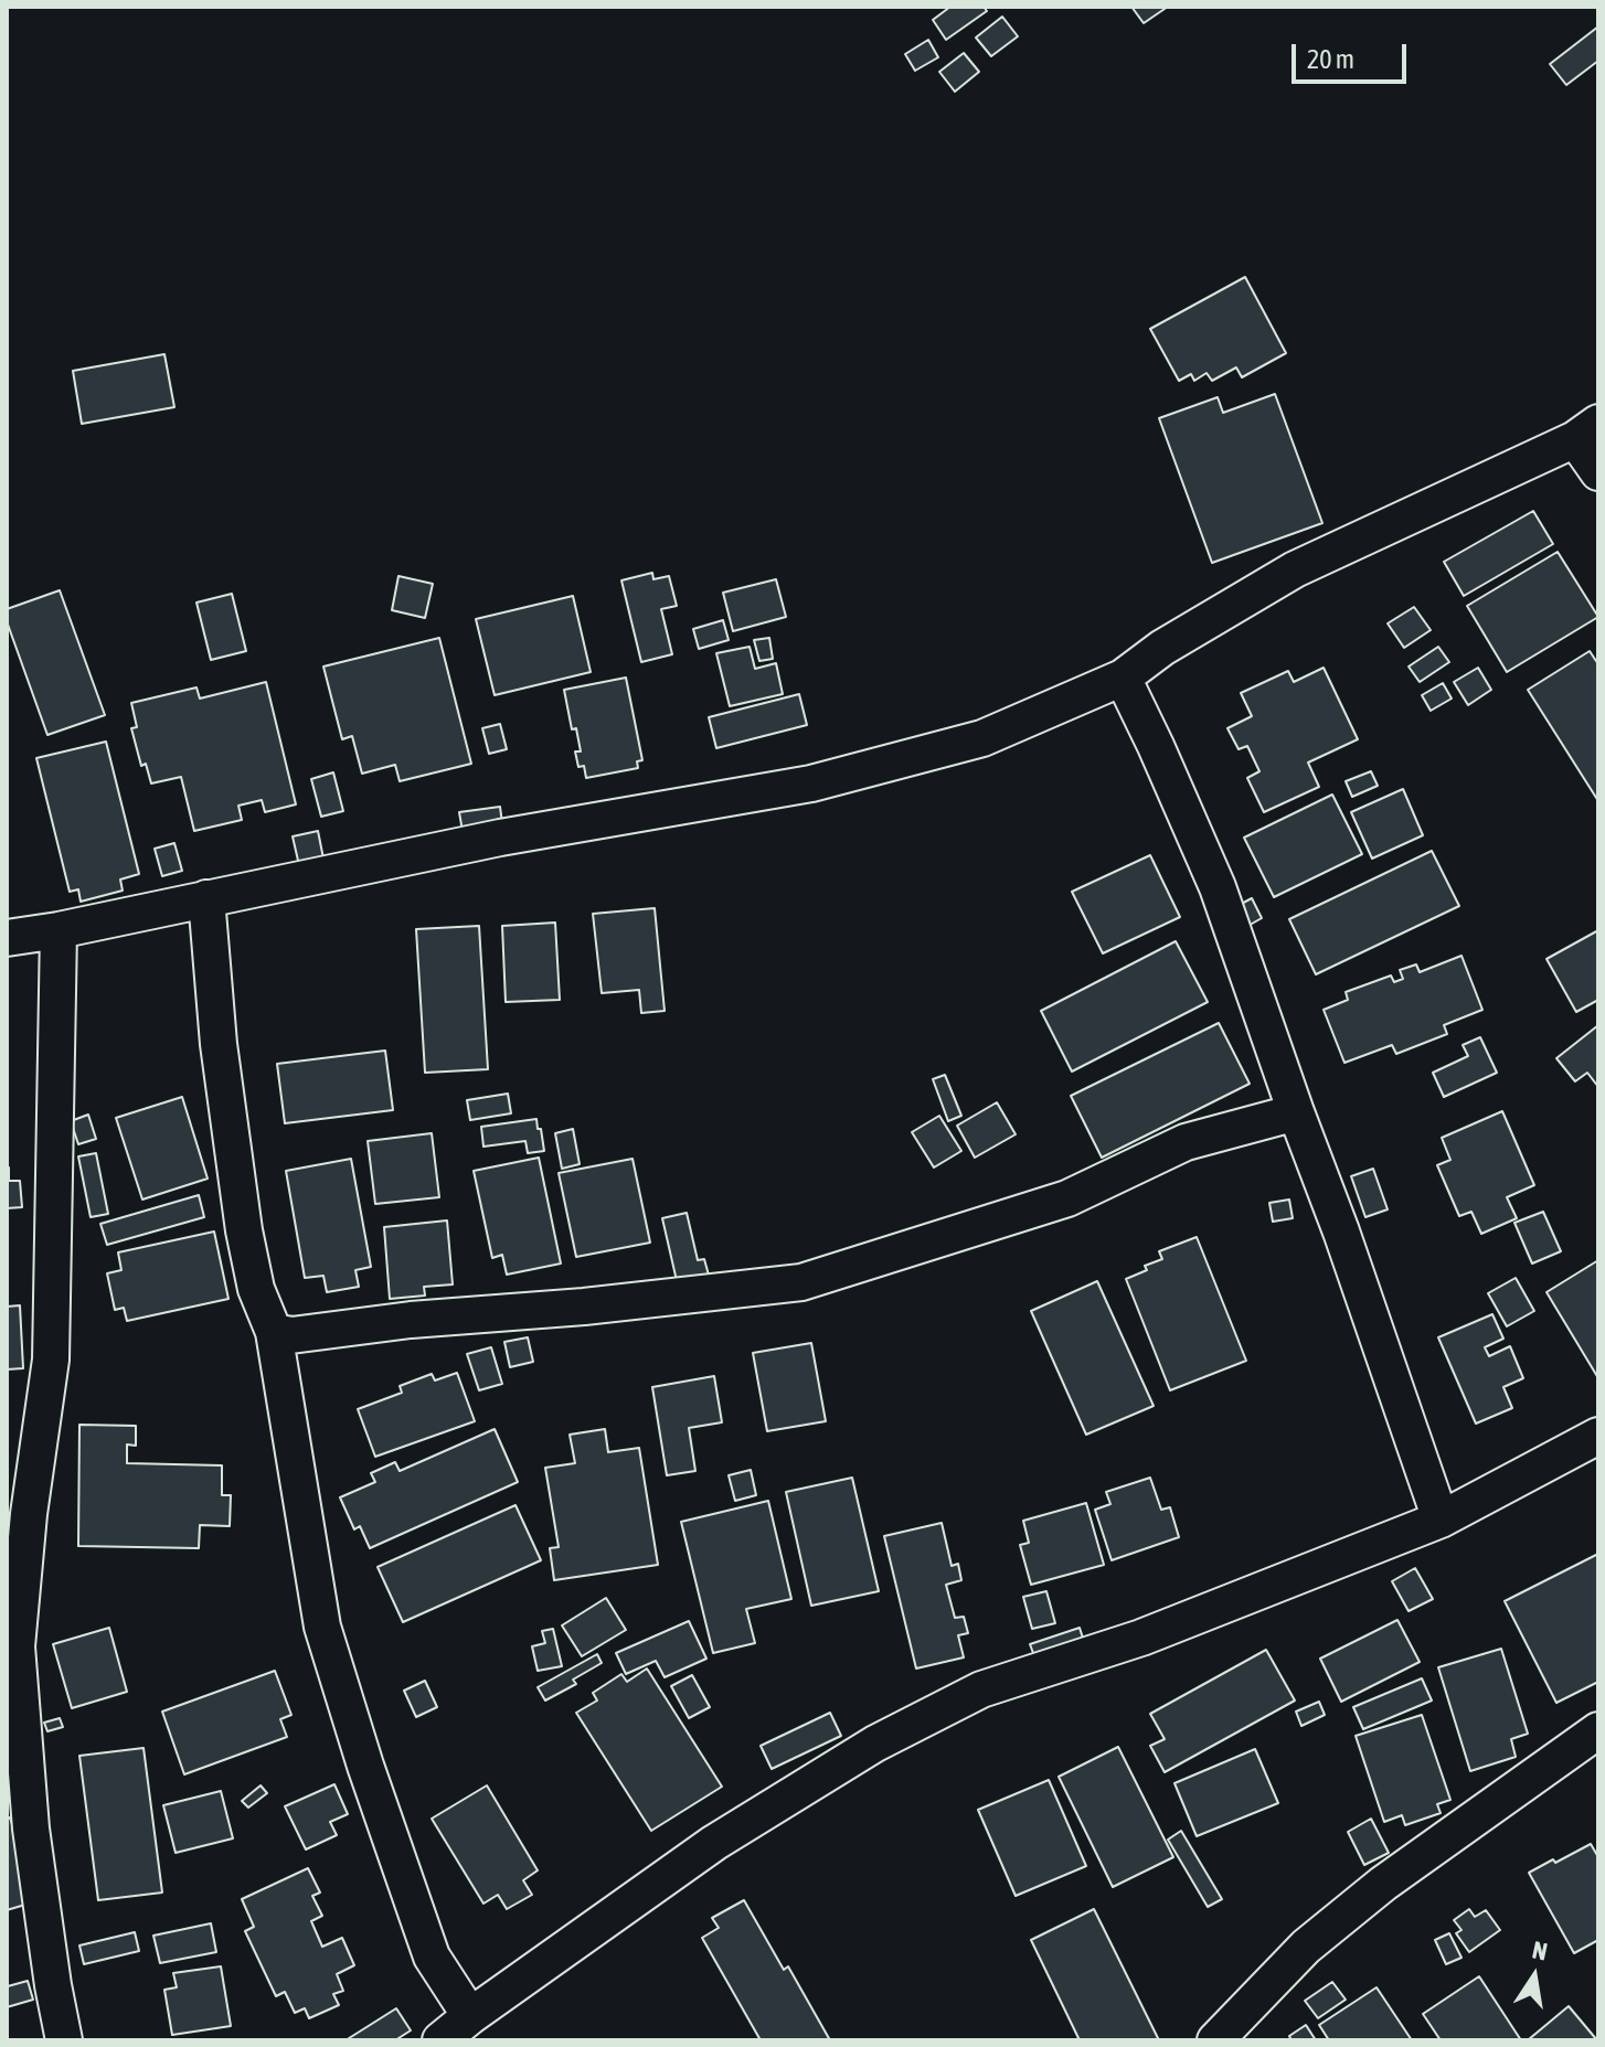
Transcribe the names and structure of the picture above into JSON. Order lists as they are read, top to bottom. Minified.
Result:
{"scale_bar":"20 m","north":"top"}
